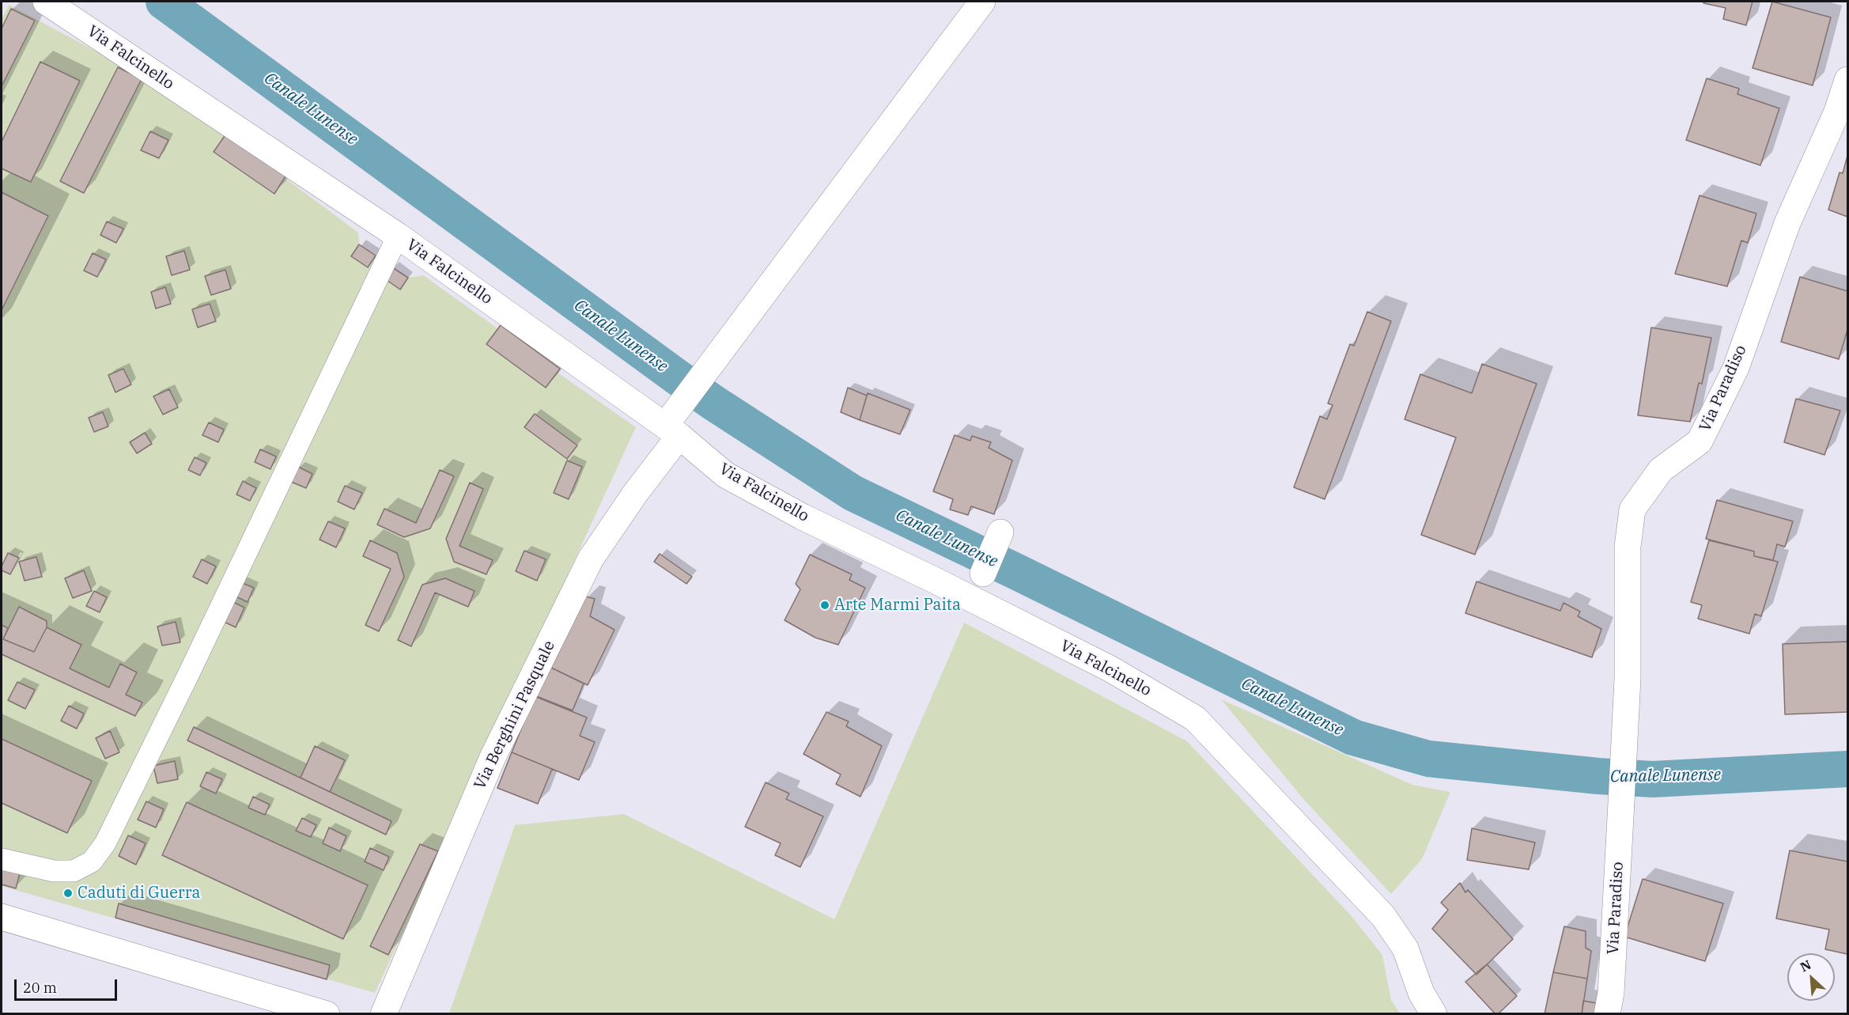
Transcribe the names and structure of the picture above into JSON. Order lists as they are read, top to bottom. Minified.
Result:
{"streets":{"street":["Via Falcinello","Via Paradiso","Via Berghini Pasquale"]},"crossings":[["Via Falcinello","Via Berghini Pasquale"]],"water":["Canale Lunense"],"places":["Arte Marmi Paita","Caduti di Guerra"],"scale_bar":"20 m","north":"top left"}
